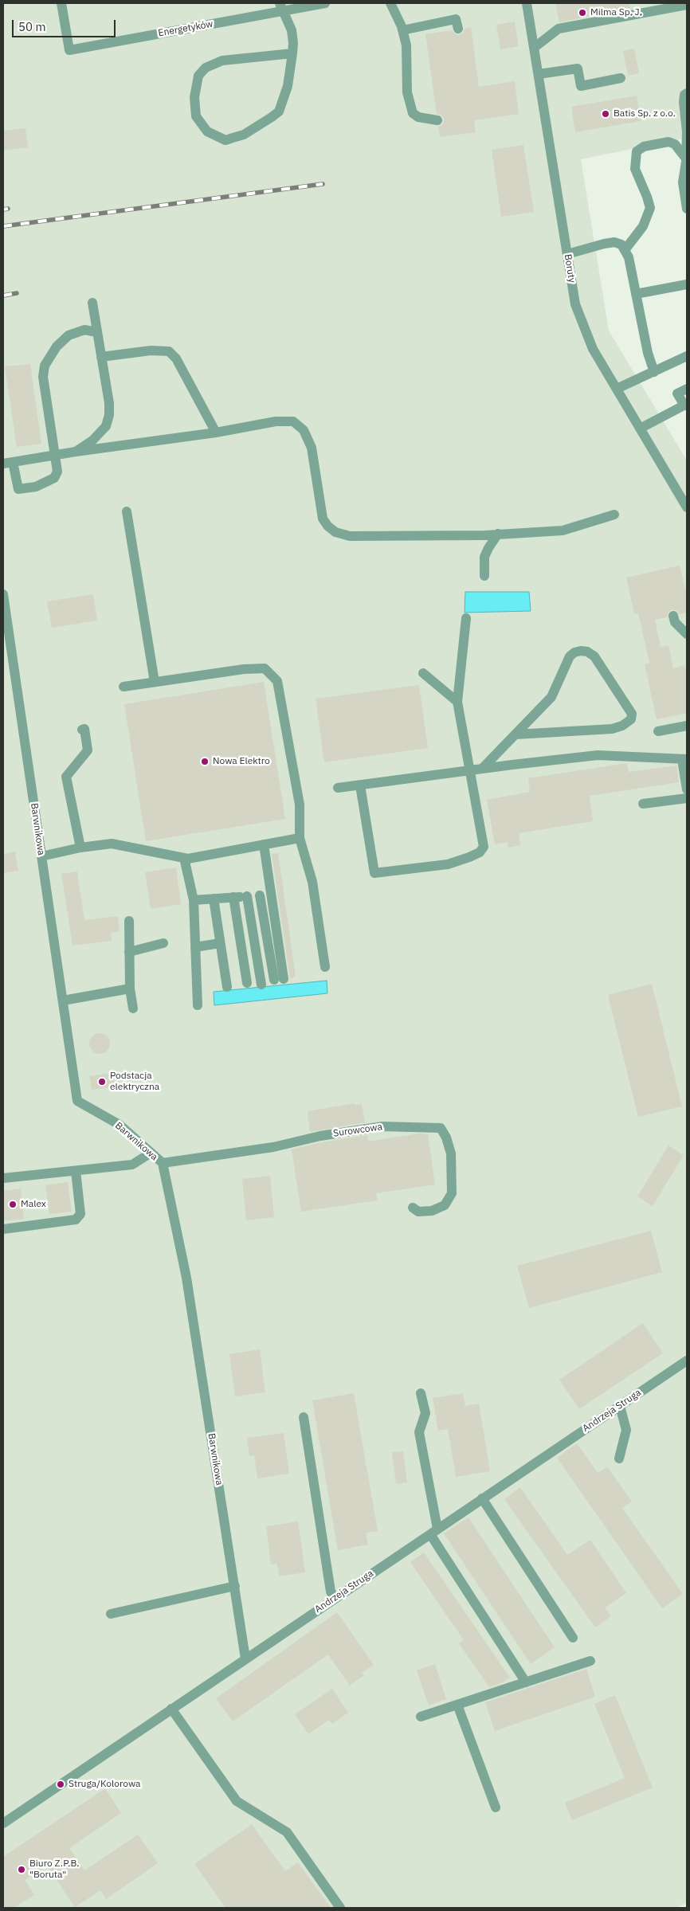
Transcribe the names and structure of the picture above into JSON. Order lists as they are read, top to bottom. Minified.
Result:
{"streets":{"street":["Energetyków","Boruty","Barwnikowa","Surowcowa","Andrzeja Struga"]},"crossings":[["Barwnikowa","Surowcowa"],["Barwnikowa","Andrzeja Struga"]],"places":["Milma Sp. J.","Batis Sp. z o.o.","Nowa Elektro","Podstacja elektryczna","Malex","Struga/Kolorowa","Biuro Z.P.B. \"Boruta\""],"scale_bar":"50 m"}
